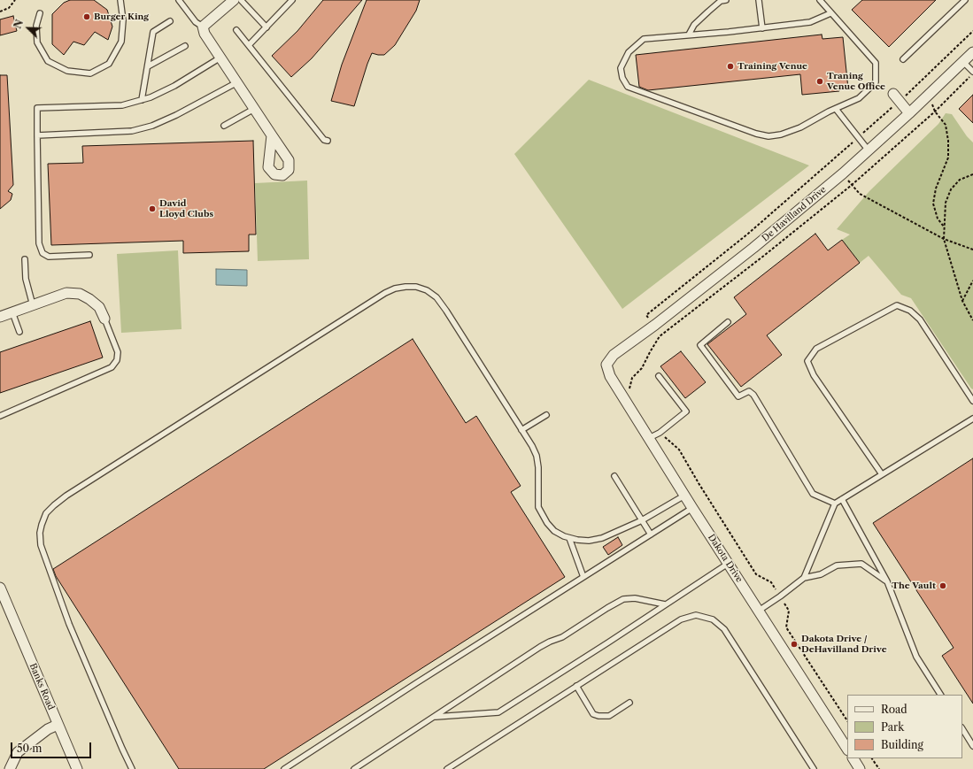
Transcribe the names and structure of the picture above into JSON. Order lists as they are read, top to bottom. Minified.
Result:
{"streets":{"street":["De Havilland Drive","Dakota Drive","Banks Road"]},"crossings":[["De Havilland Drive","Dakota Drive"]],"places":["Burger King","Training Venue","Traning Venue Office","David Lloyd Clubs","The Vault","Dakota Drive / DeHavilland Drive"],"legend":["Road","Park","Building"],"scale_bar":"50 m","north":"top left"}
